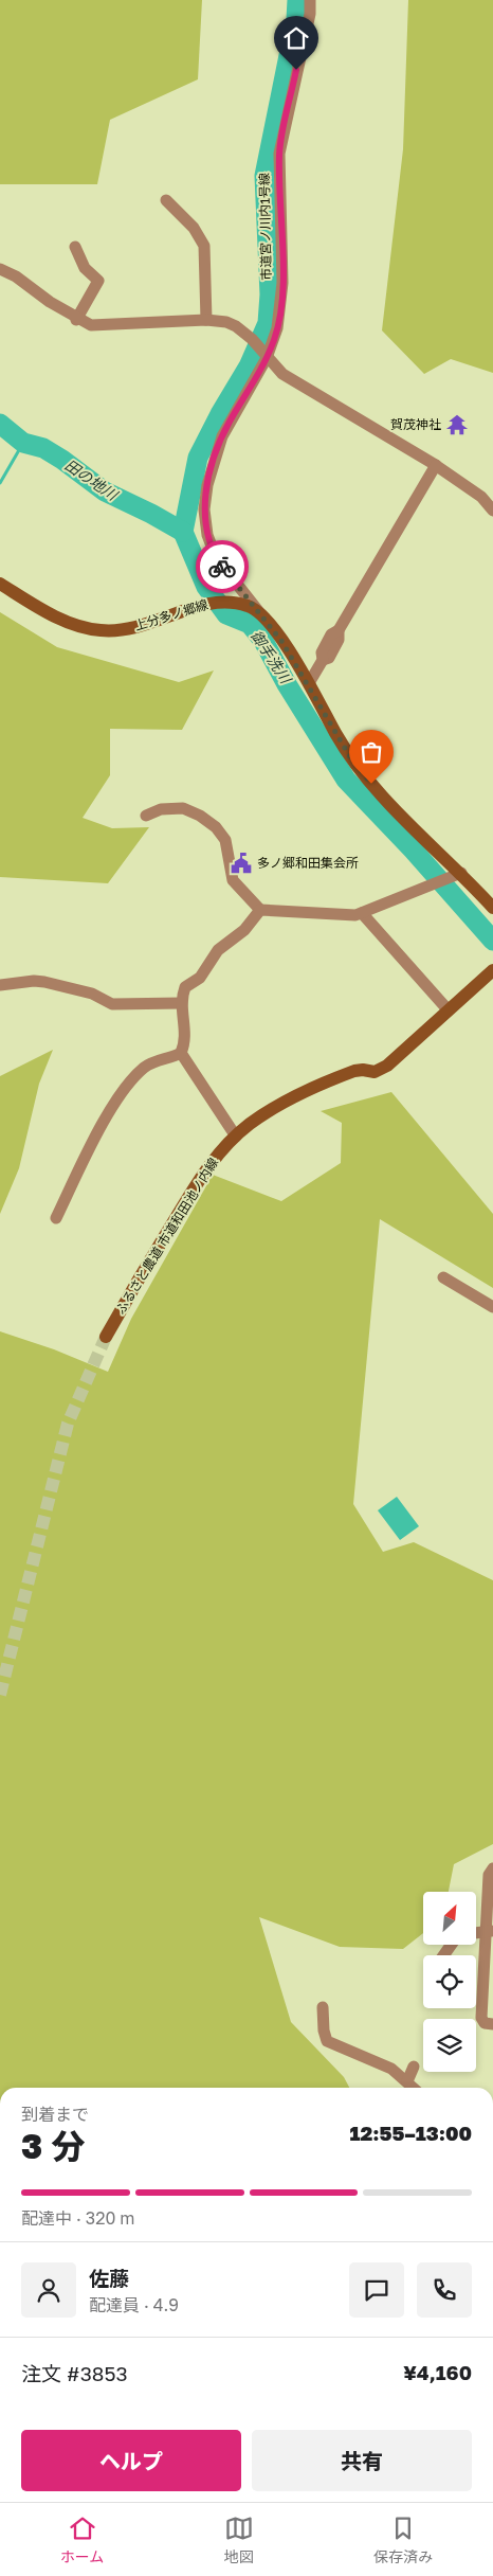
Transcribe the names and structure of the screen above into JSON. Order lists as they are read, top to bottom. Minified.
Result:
{"streets":{"main road":["上分多ノ郷線","ふるさと農道 市道和田池ノ内線"],"street":["市道宮ノ川内1号線"]},"crossings":[["市道宮ノ川内1号線","上分多ノ郷線"]],"water":["田の地川","御手洗川"],"places":{"temple":["賀茂神社"],"public building":["多ノ郷和田集会所"]},"north":"top right","page":{"heading":["3 分","到着まで","12:55–13:00"],"panel":["佐藤","配達員 · 4.9","注文 #3853","¥4,160"],"bar":"配達中 · 320 m","buttons":["ヘルプ","共有"],"tabs":["ホーム","地図","保存済み"]}}
